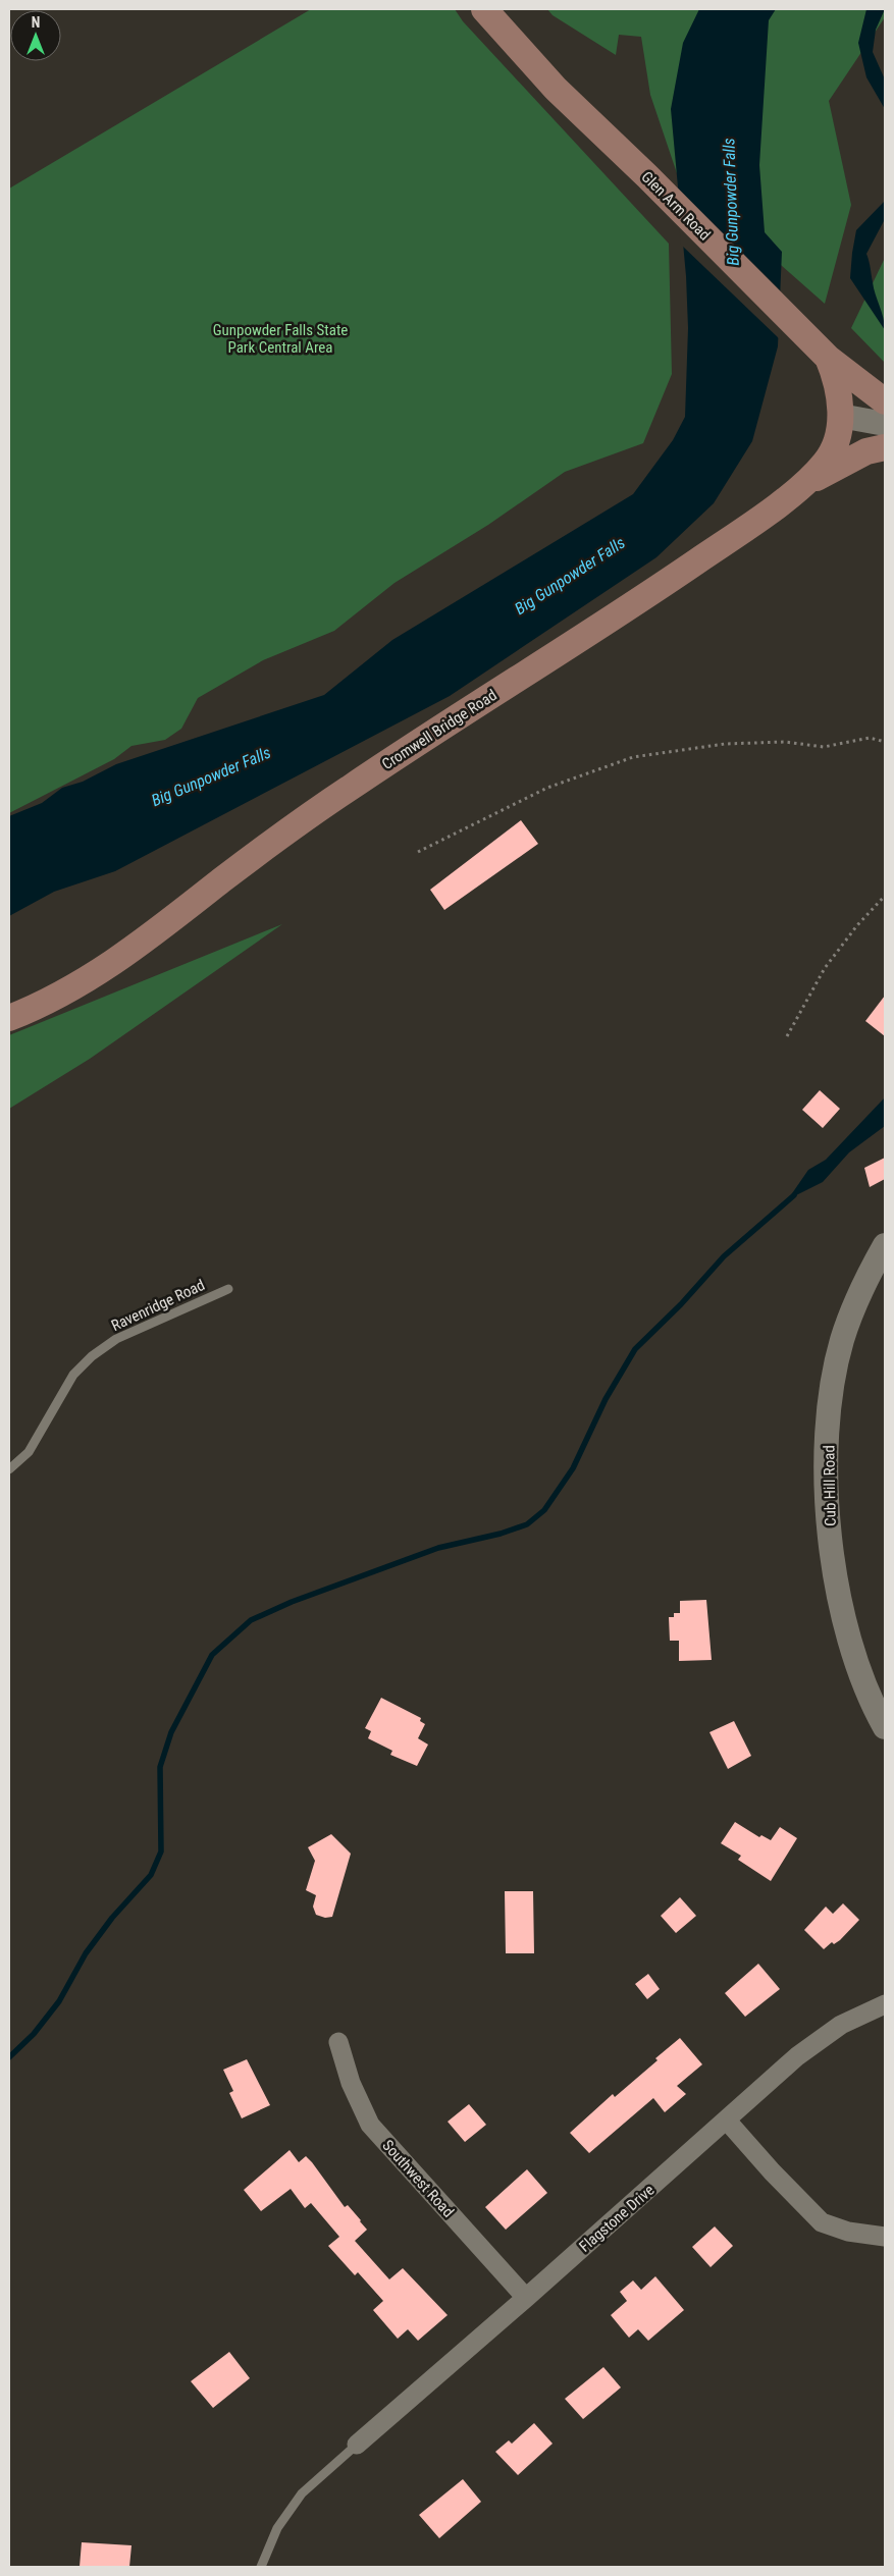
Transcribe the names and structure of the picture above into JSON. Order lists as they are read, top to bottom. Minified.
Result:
{"streets":{"main road":["Glen Arm Road","Cromwell Bridge Road"],"street":["Cub Hill Road","Southwest Road","Flagstone Drive"],"lane":["Ravenridge Road"]},"crossings":[["Glen Arm Road","Cromwell Bridge Road"],["Southwest Road","Flagstone Drive"]],"water":["Big Gunpowder Falls"],"parks":["Gunpowder Falls State Park Central Area"],"north":"top"}
